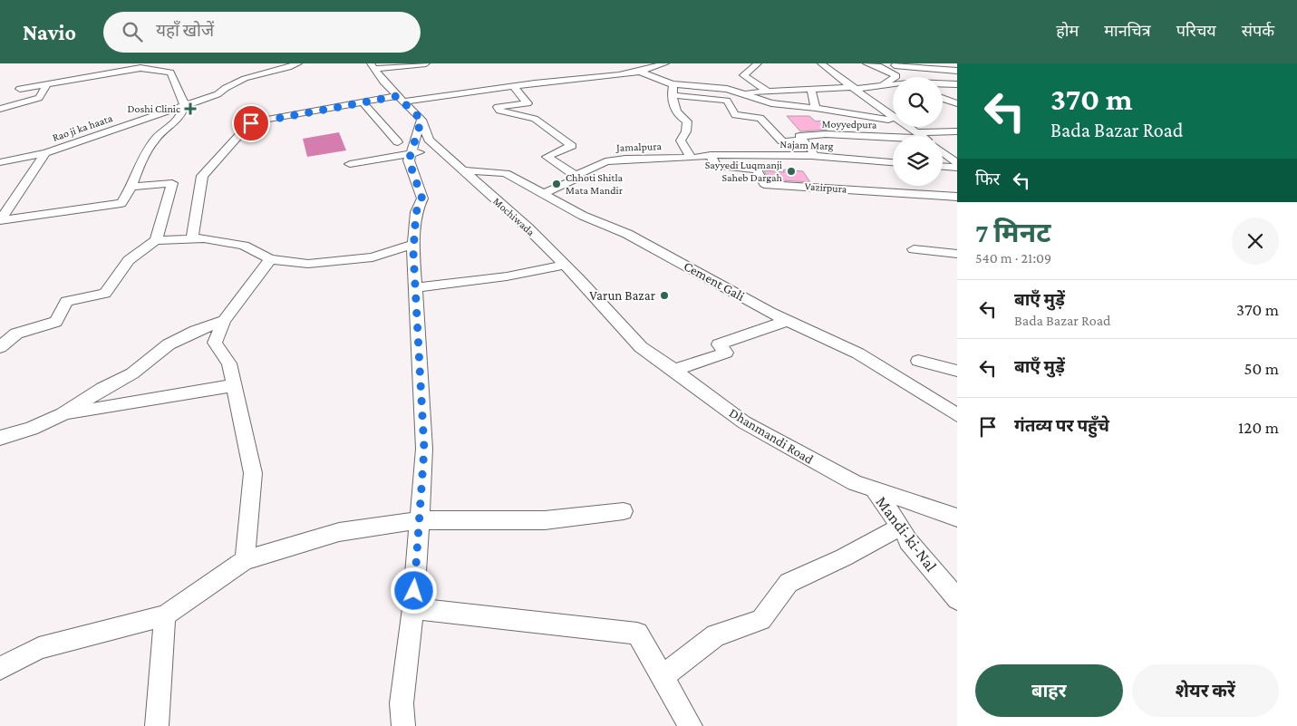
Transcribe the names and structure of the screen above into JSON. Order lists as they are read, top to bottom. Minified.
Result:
{"streets":{"street":["Moyyedpura","Rao ji ka haata","Najam Marg","Jamalpura","Vazirpura","Mochiwada","Cement Gali","Dhanmandi Road","Mandi-ki-Nal"]},"crossings":[["Najam Marg","Jamalpura"],["Najam Marg","Vazirpura"],["Jamalpura","Cement Gali"],["Mochiwada","Cement Gali"],["Mochiwada","Dhanmandi Road"],["Dhanmandi Road","Mandi-ki-Nal"]],"places":{"health":["Doshi Clinic"],"other":["Sayyedi Luqmanji Saheb Dargah","Chhoti Shitla Mata Mandir","Varun Bazar"]},"page":{"header":"Navio","search":"यहाँ खोजें","nav":["होम","मानचित्र","परिचय","संपर्क"],"turn":["370 m","Bada Bazar Road"],"then":"फिर","heading":["7 मिनट","540 m · 21:09"],"list":[{"name":"बाएँ मुड़ें","note":"Bada Bazar Road","value":"370 m"},{"name":"बाएँ मुड़ें","value":"50 m"},{"name":"गंतव्य पर पहुँचे","value":"120 m"}],"buttons":["बाहर","शेयर करें"]}}
